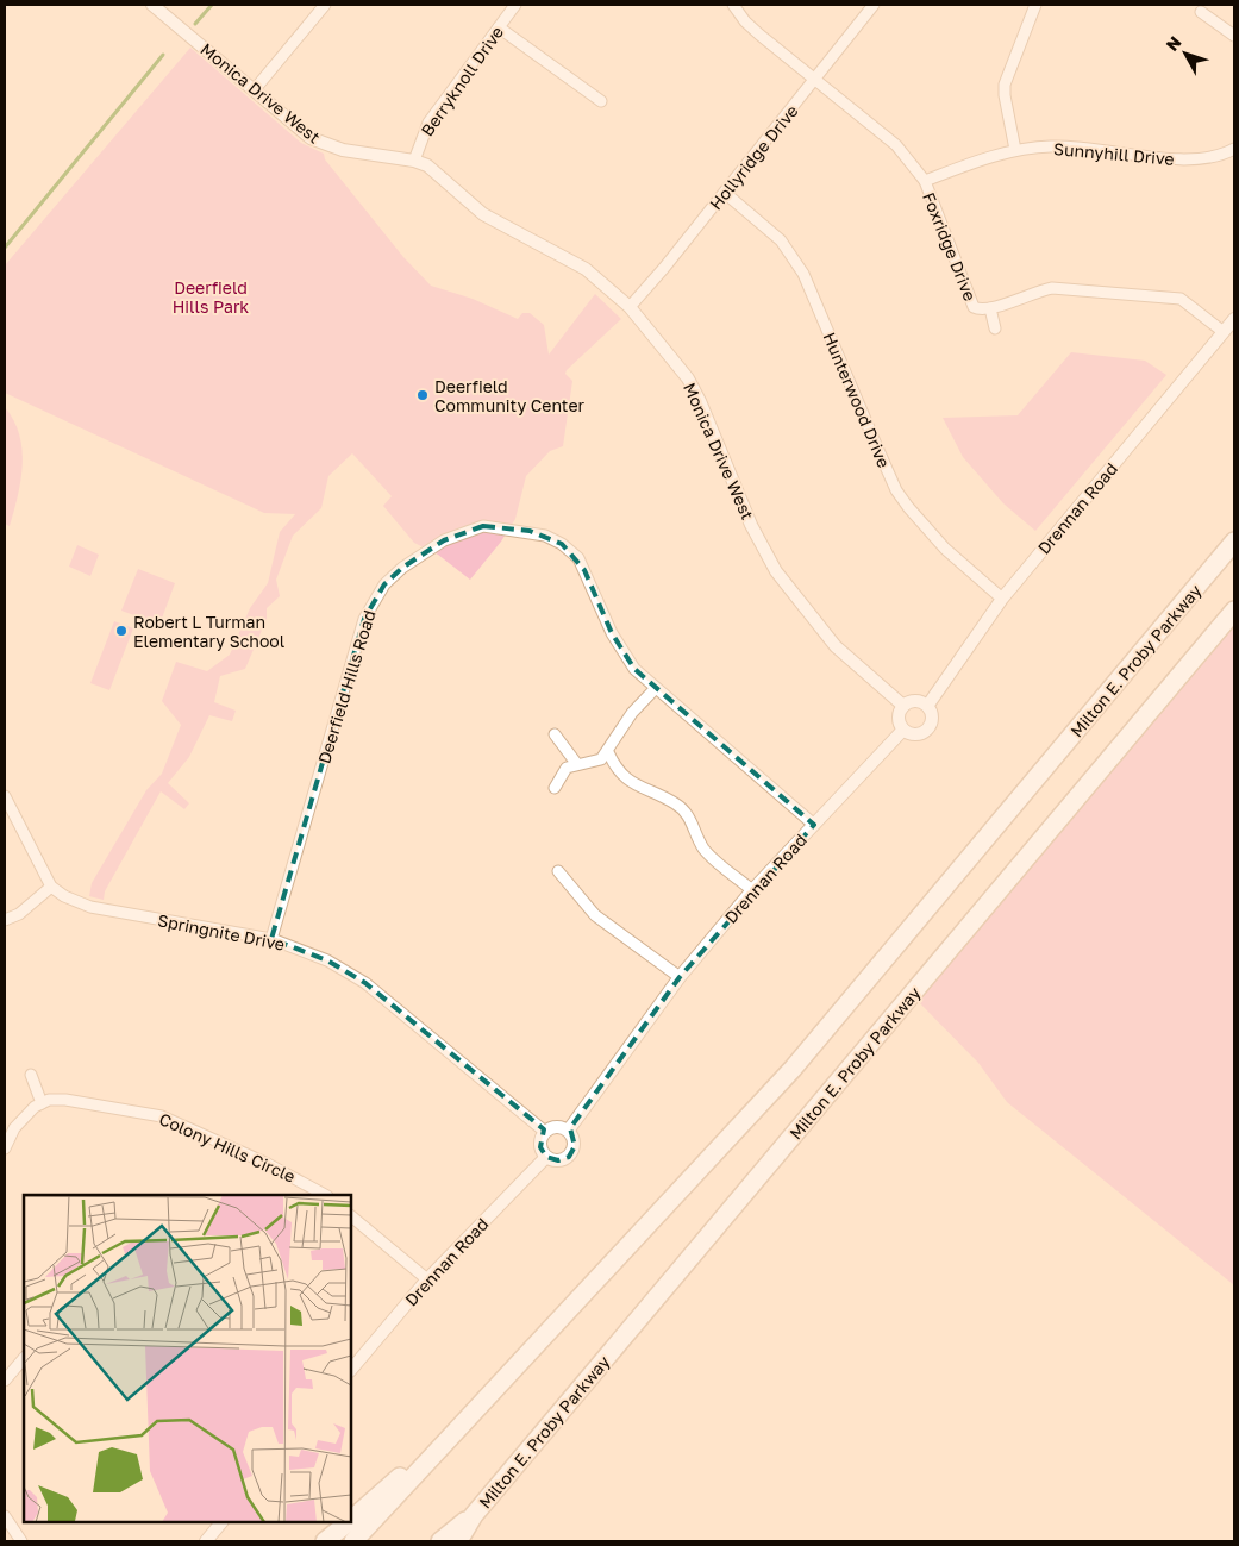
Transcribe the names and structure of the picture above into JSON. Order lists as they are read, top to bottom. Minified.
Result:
{"streets":{"highway":["Milton E. Proby Parkway"],"street":["Berryknoll Drive","Monica Drive West","Sunnyhill Drive","Hollyridge Drive","Foxridge Drive","Hunterwood Drive","Drennan Road","Deerfield Hills Road","Springnite Drive","Colony Hills Circle"]},"crossings":[["Berryknoll Drive","Monica Drive West"],["Monica Drive West","Hollyridge Drive"],["Monica Drive West","Drennan Road"],["Sunnyhill Drive","Foxridge Drive"],["Hollyridge Drive","Foxridge Drive"],["Hollyridge Drive","Hunterwood Drive"],["Foxridge Drive","Drennan Road"],["Hunterwood Drive","Drennan Road"],["Drennan Road","Deerfield Hills Road"],["Drennan Road","Springnite Drive"],["Deerfield Hills Road","Springnite Drive"]],"parks":["Deerfield Hills Park"],"places":["Deerfield Community Center","Robert L Turman Elementary School"],"north":"top left"}
